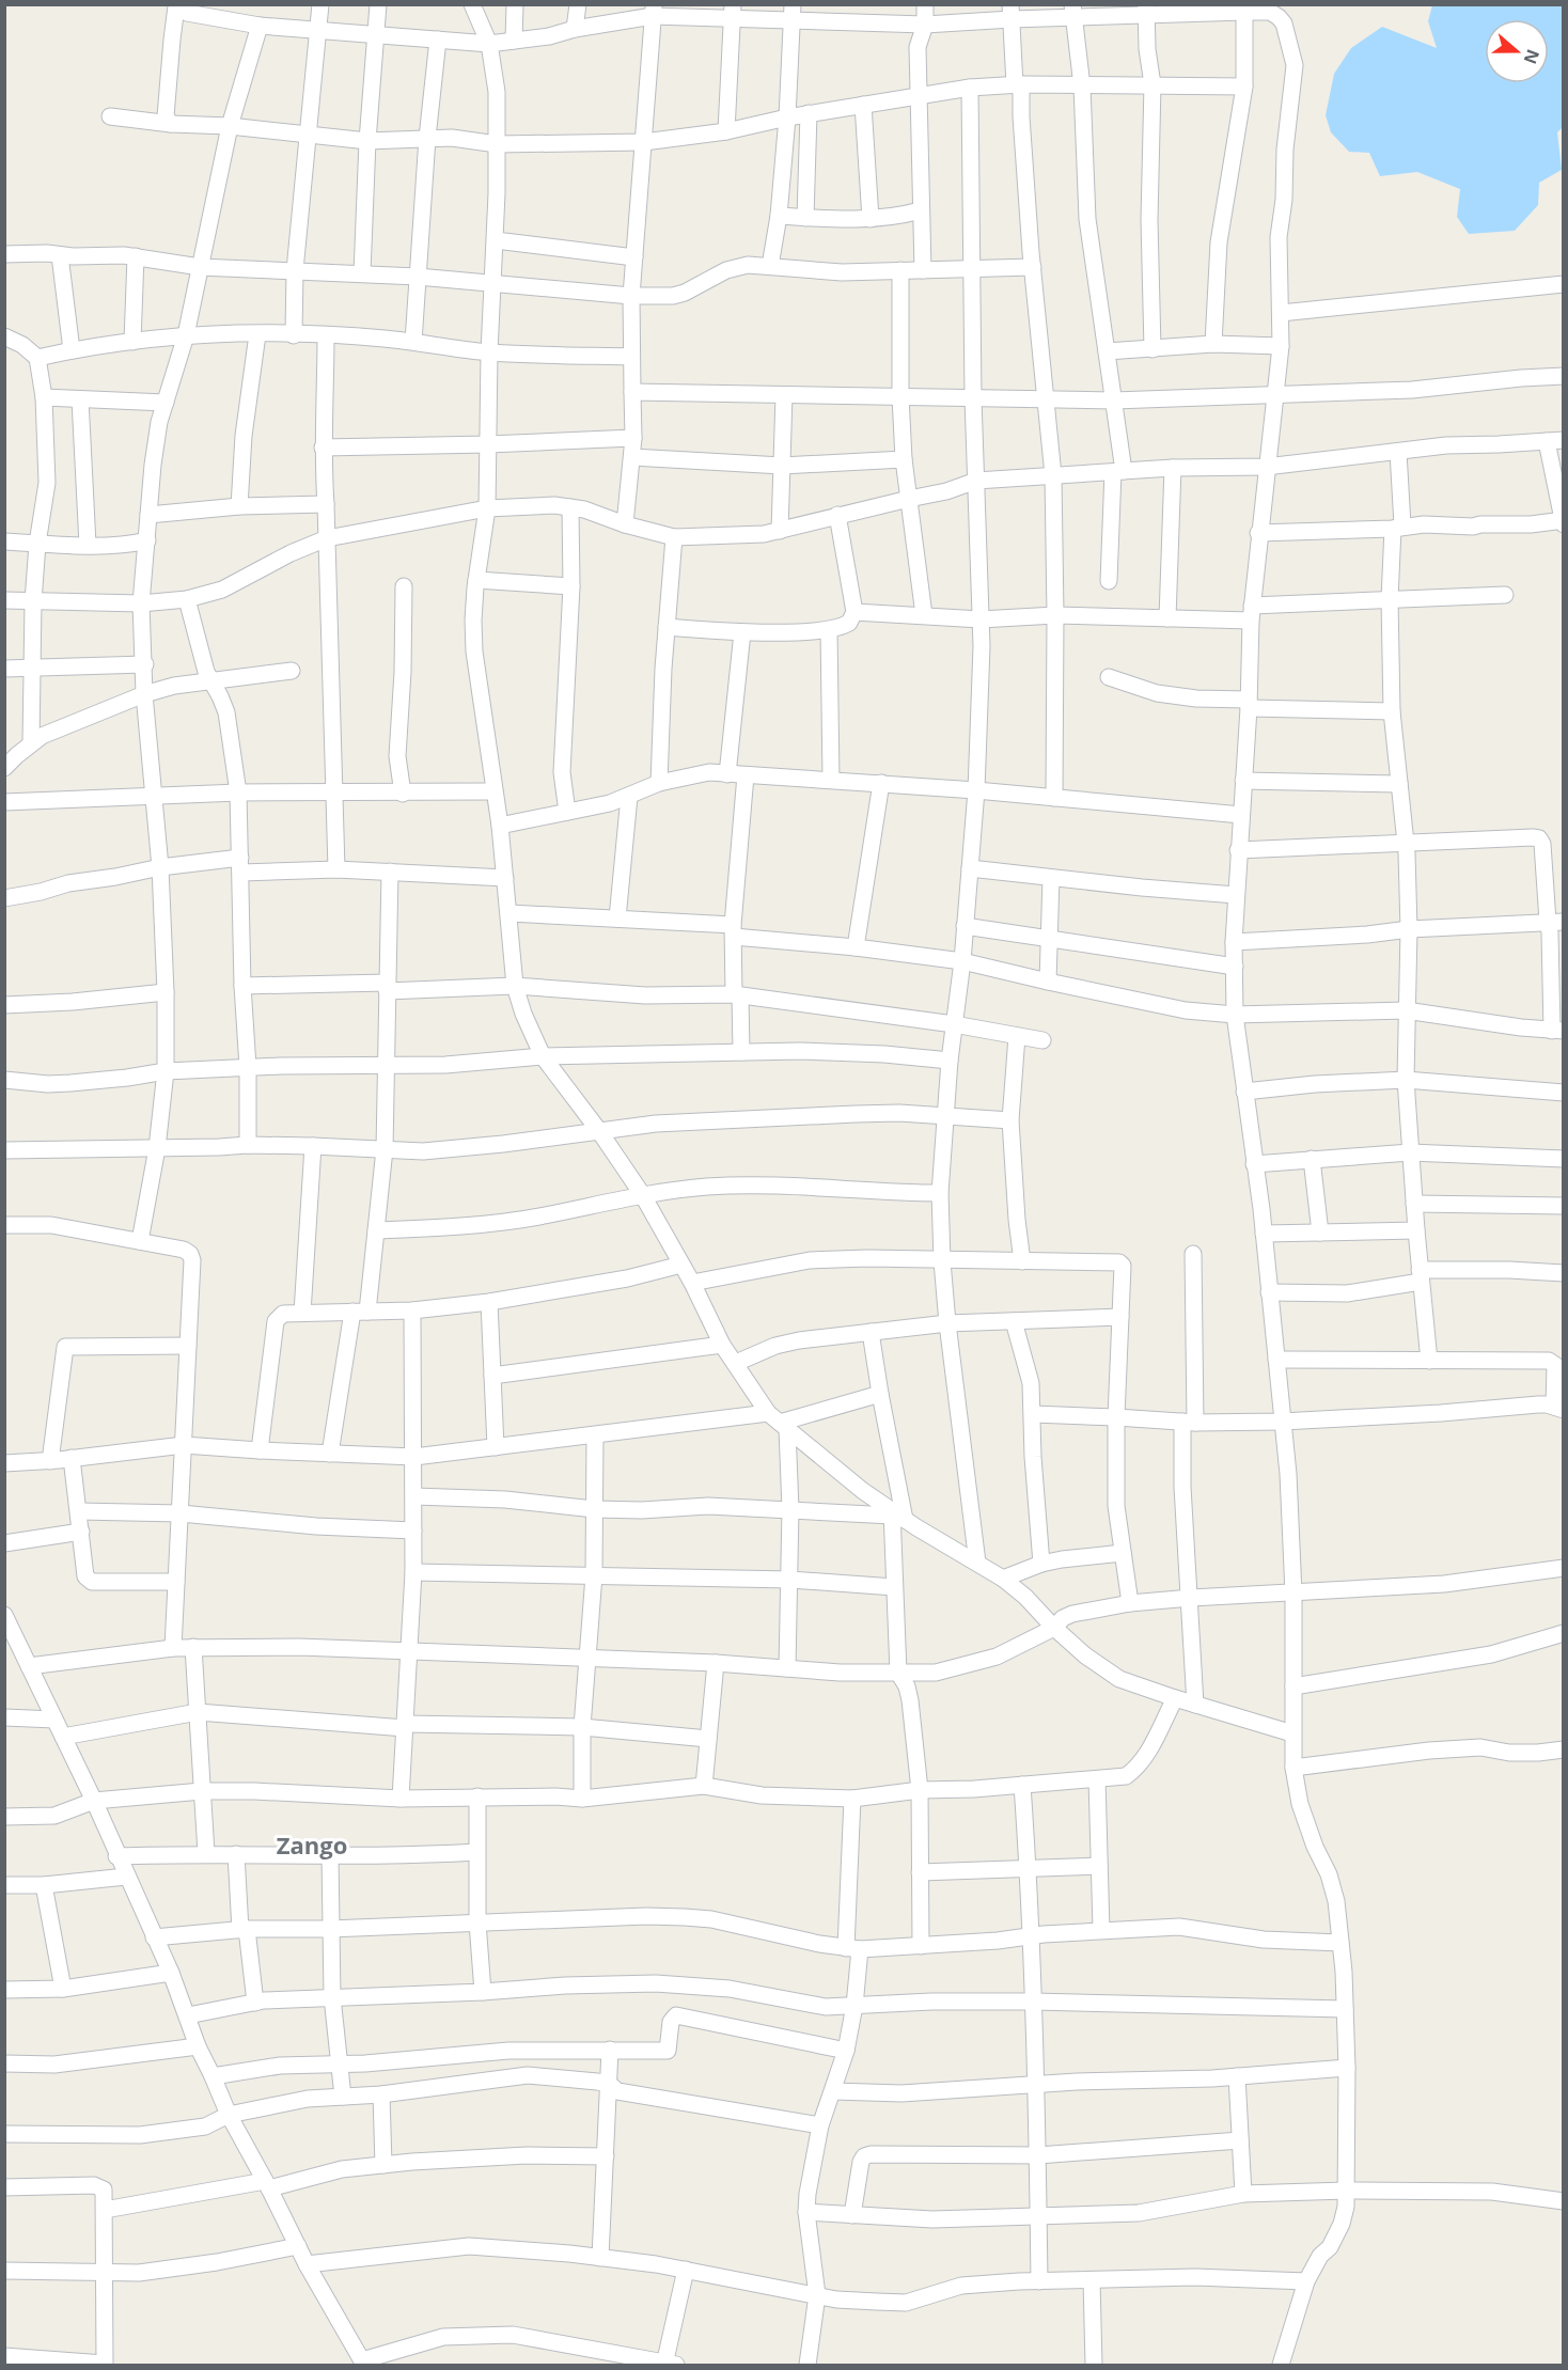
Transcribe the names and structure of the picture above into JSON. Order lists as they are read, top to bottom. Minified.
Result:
{"districts":["Zango"],"north":"right"}
